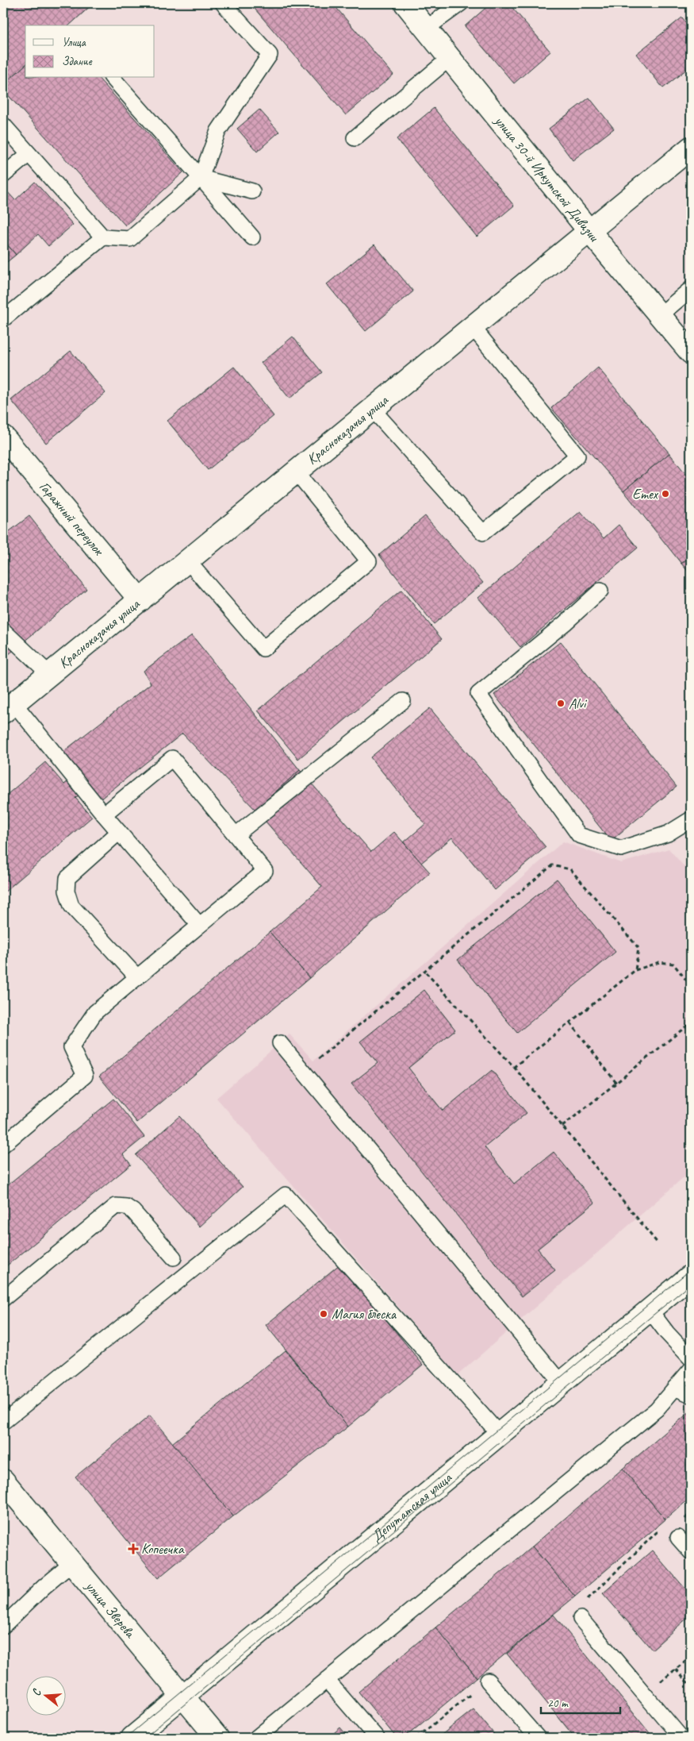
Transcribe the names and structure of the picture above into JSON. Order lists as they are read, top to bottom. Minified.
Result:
{"streets":{"street":["улица 30-й Иркутской Дивизии","Красноказачья улица","Гаражный переулок","Депутатская улица","улица Зверева"]},"crossings":[["улица 30-й Иркутской Дивизии","Красноказачья улица"],["Красноказачья улица","Гаражный переулок"],["Депутатская улица","улица Зверева"]],"places":{"other":["Emex","Alvi","Магия блеска"],"health":["Копеечка"]},"legend":["Улица","Здание"],"scale_bar":"20 m","north":"left"}
